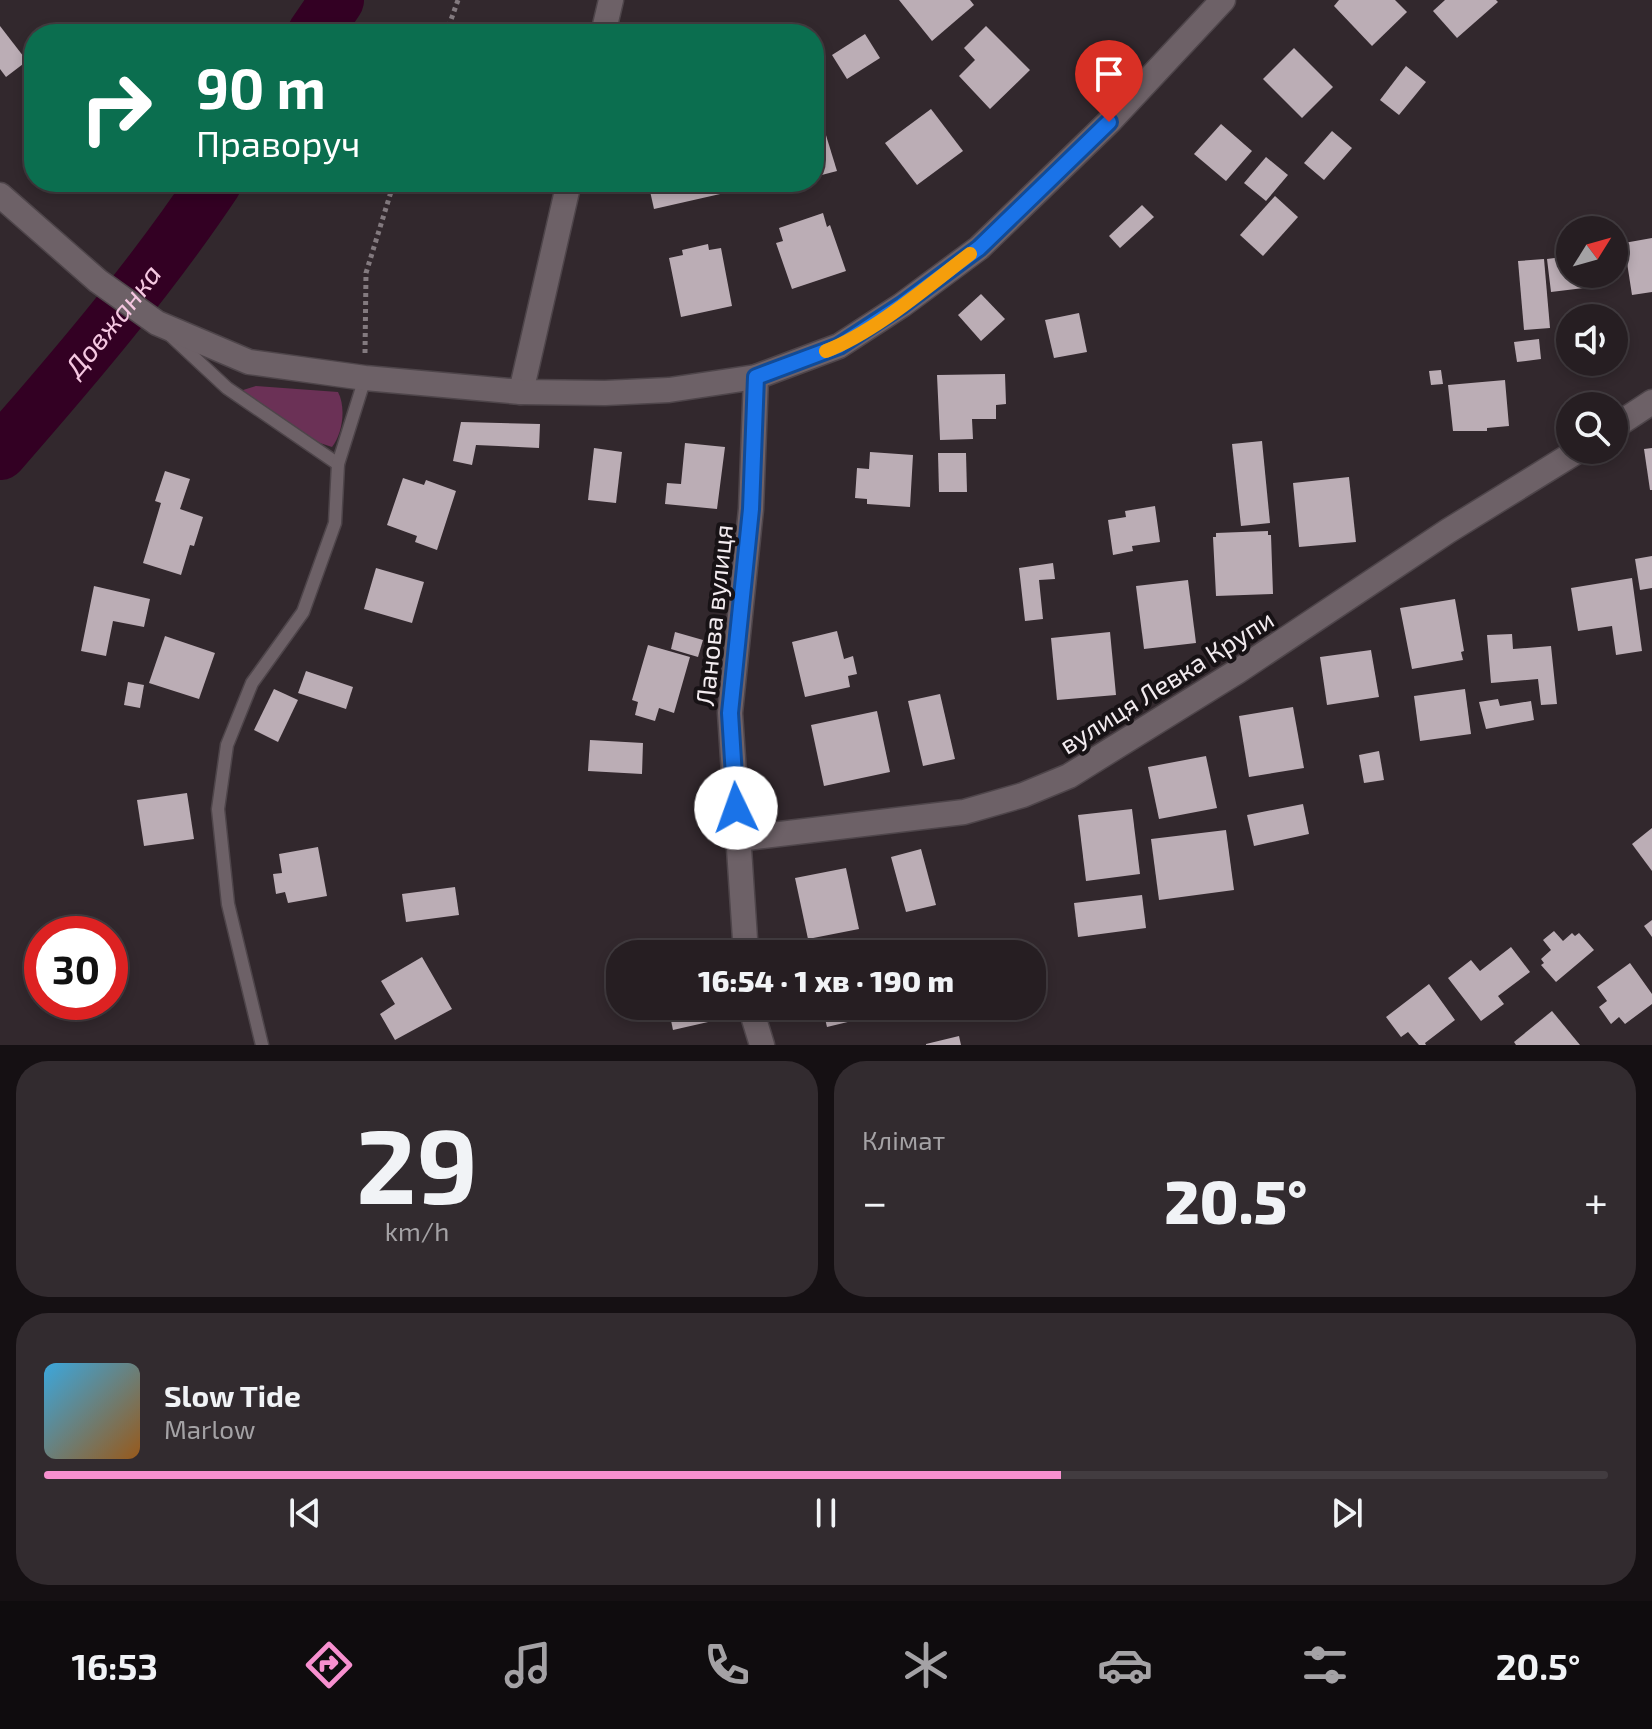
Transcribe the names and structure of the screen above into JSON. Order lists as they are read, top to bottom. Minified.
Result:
{"streets":{"street":["Ланова вулиця","вулиця Левка Крупи"]},"crossings":[["Ланова вулиця","вулиця Левка Крупи"]],"water":["Довжанка"],"north":"top right","page":{"turn":["90 m","Праворуч"],"limit":"30","trip":"16:54 · 1 хв · 190 m","tile":[["29","km/h"],"Клімат"],"heat":["−","20.5°","+"],"song":["Slow Tide","Marlow"],"tabs":["16:53","20.5°"]}}
